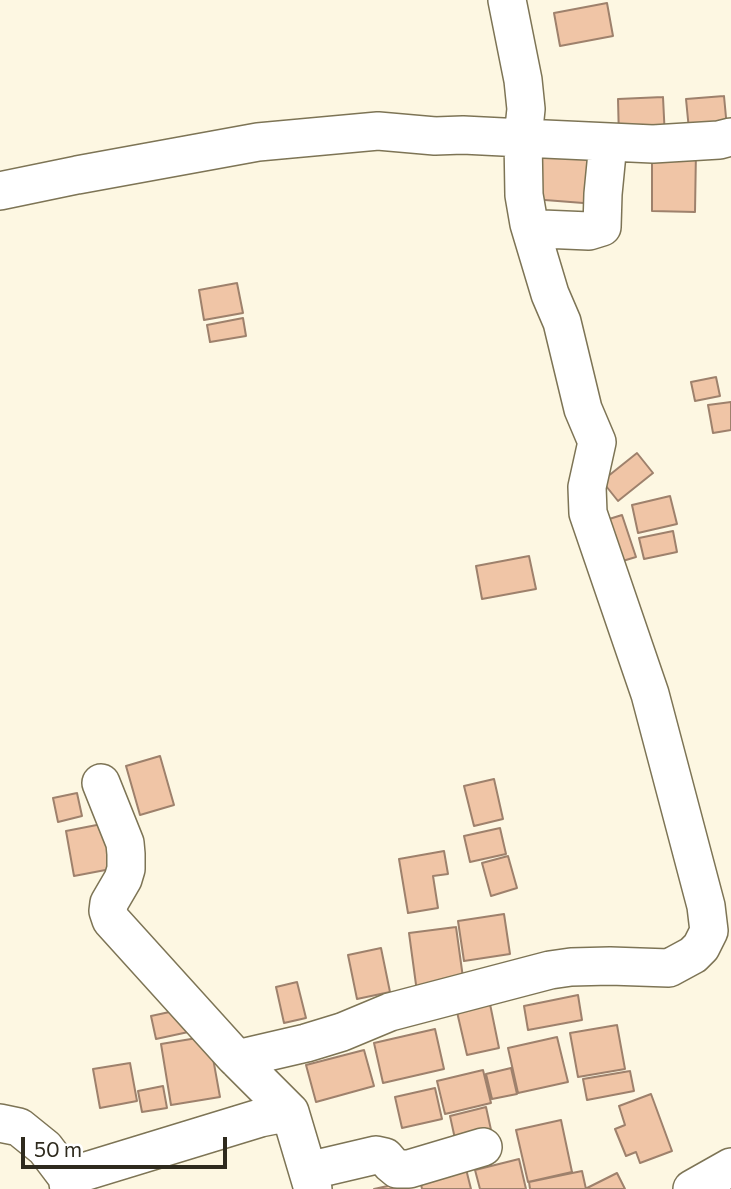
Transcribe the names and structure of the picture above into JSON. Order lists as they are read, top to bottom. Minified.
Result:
{"scale_bar":"50 m"}
